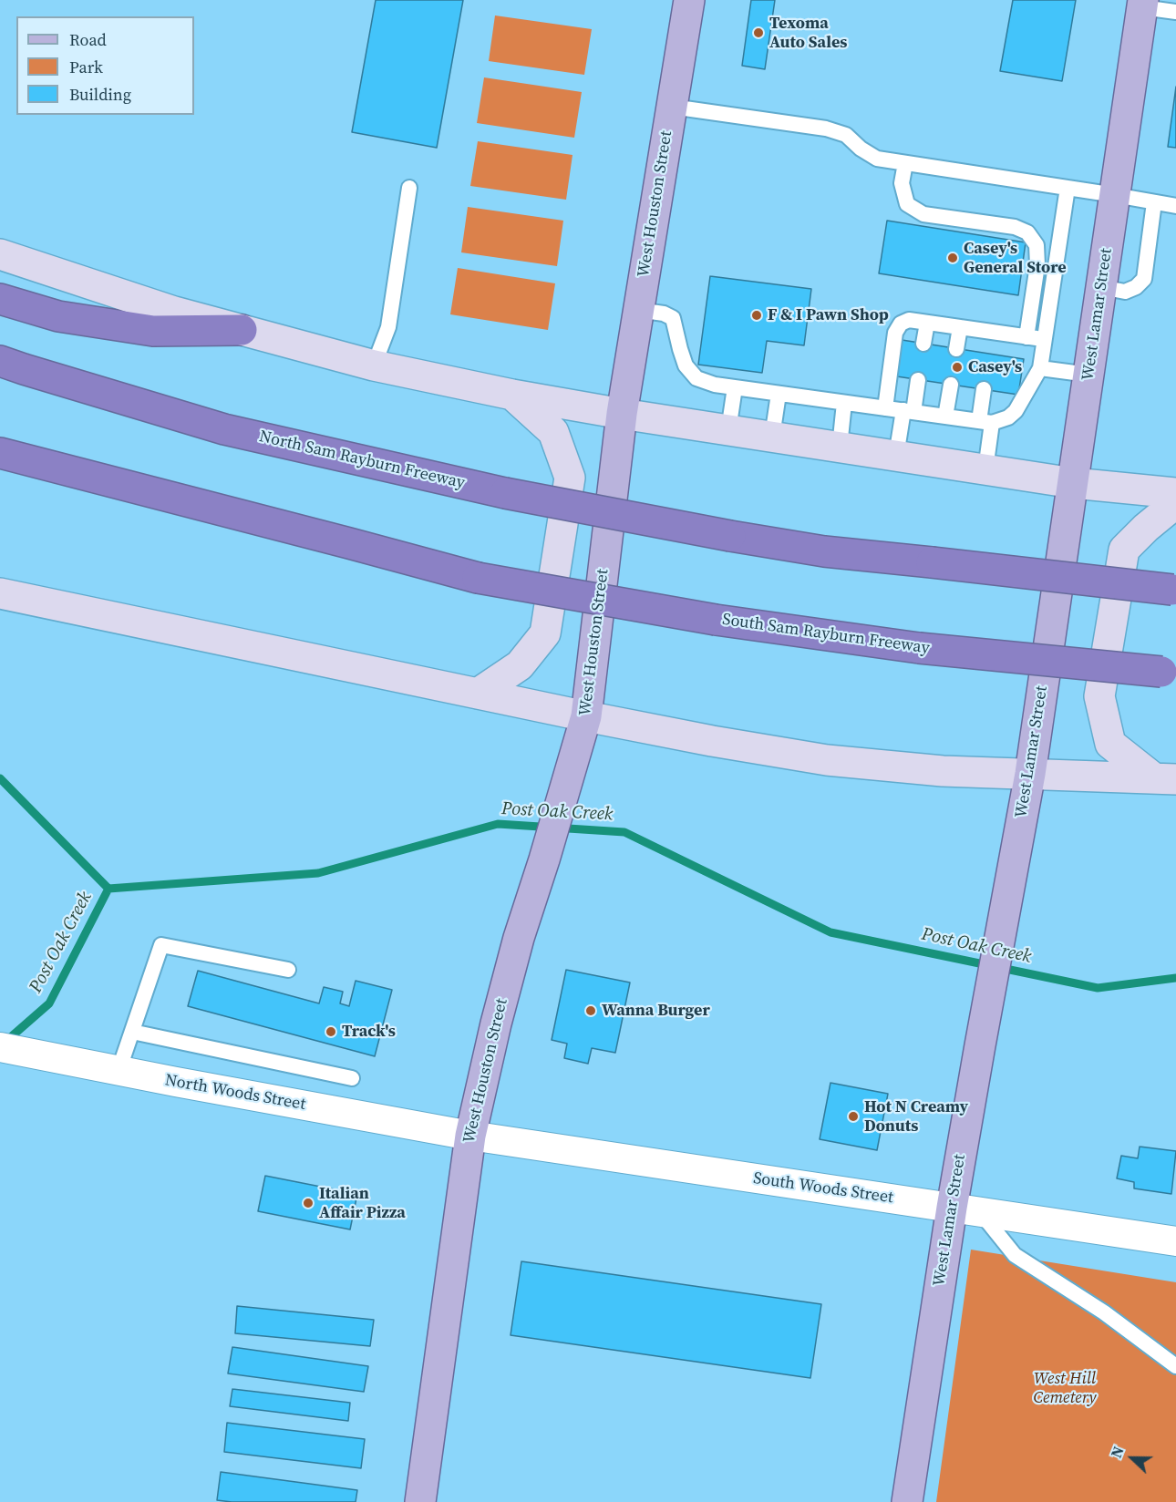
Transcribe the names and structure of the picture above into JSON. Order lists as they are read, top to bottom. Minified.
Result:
{"streets":{"highway":["North Sam Rayburn Freeway","South Sam Rayburn Freeway"],"main road":["West Houston Street","West Lamar Street"],"street":["North Woods Street","South Woods Street"]},"crossings":[["West Houston Street","North Woods Street"],["West Houston Street","South Woods Street"],["West Lamar Street","South Woods Street"],["North Woods Street","South Woods Street"]],"water":["Post Oak Creek"],"parks":["West Hill Cemetery"],"places":["Texoma Auto Sales","Casey's General Store","F & I Pawn Shop","Casey's","Wanna Burger","Track's","Hot N Creamy Donuts","Italian Affair Pizza"],"legend":["Road","Park","Building"],"north":"left"}
